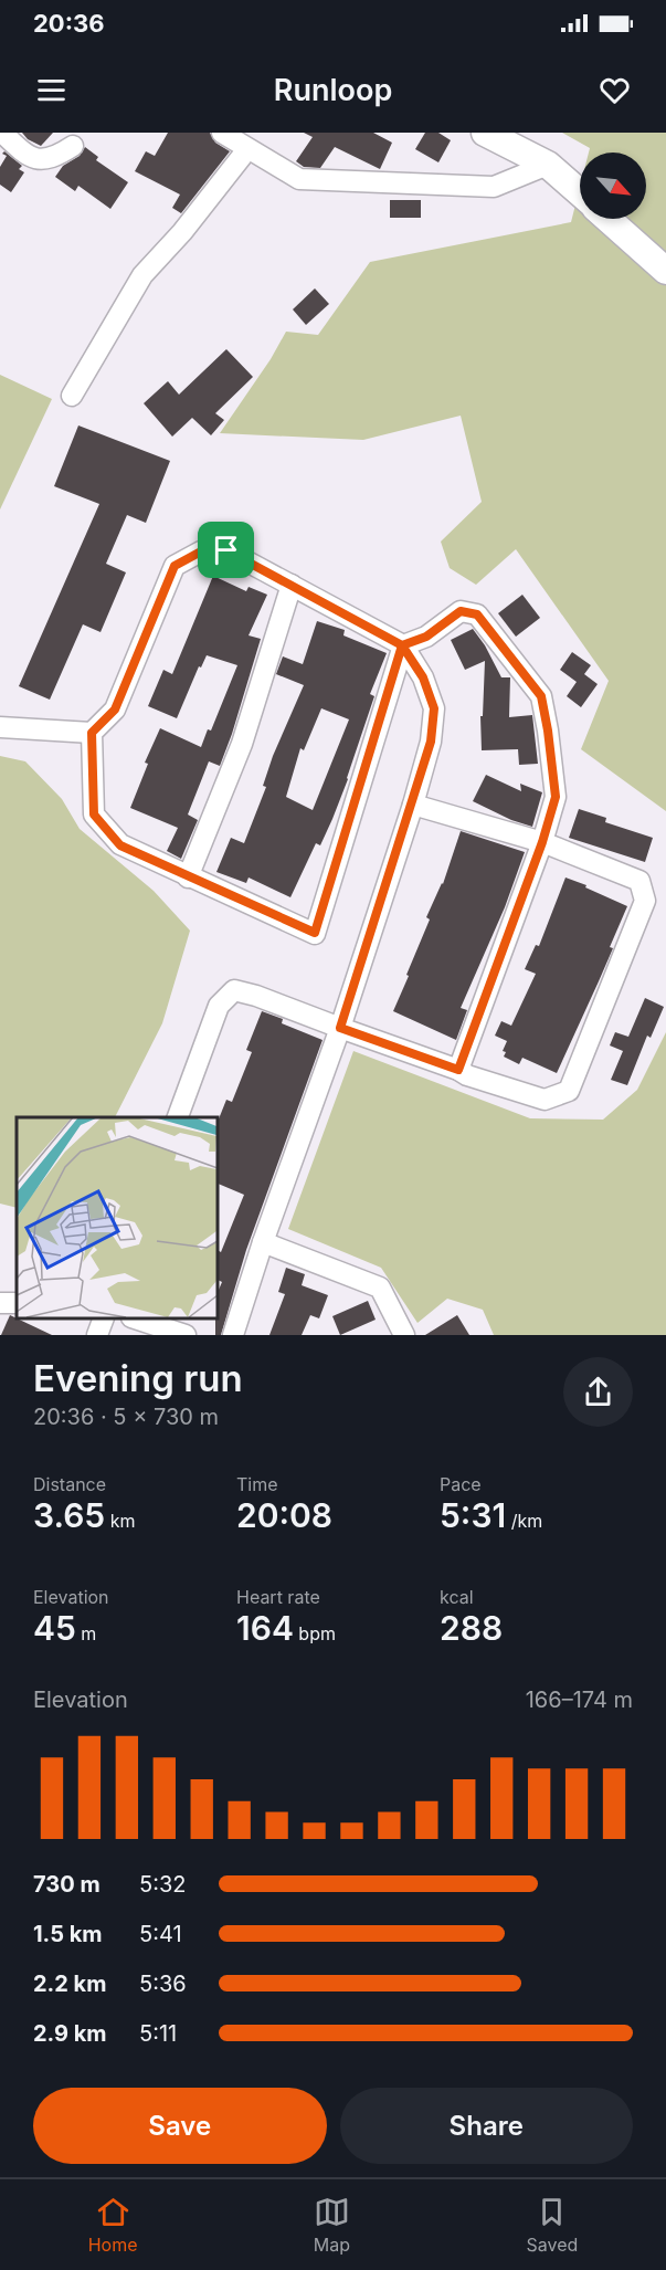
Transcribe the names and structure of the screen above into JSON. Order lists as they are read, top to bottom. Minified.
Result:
{"north":"bottom right","page":{"status":"20:36","header":"Runloop","heading":["Evening run","20:36 · 5 × 730 m"],"stats":[["Distance","3.65 km"],["Time","20:08"],["Pace","5:31 /km"],["Elevation","45 m"],["Heart rate","164 bpm"],["kcal","288"]],"chart":["Elevation","166–174 m"],"list":[{"name":"730 m","note":"5:32"},{"name":"1.5 km","note":"5:41"},{"name":"2.2 km","note":"5:36"},{"name":"2.9 km","note":"5:11"}],"buttons":["Save","Share"],"tabs":["Home","Map","Saved"]}}
